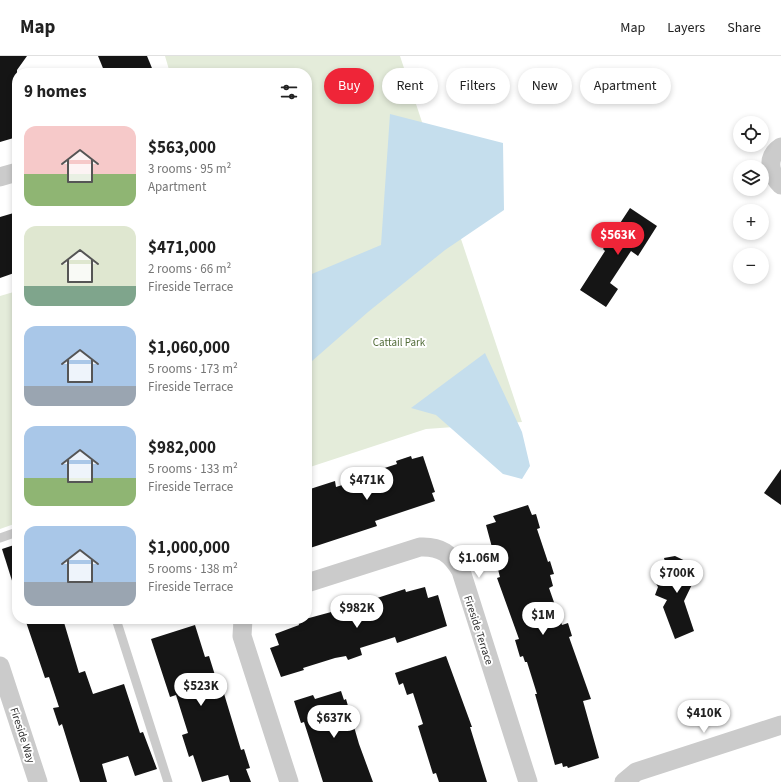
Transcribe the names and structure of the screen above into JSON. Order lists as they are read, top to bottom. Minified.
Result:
{"streets":{"street":["Fireside Terrace","Fireside Way"]},"parks":["Cattail Park"],"page":{"header":"Map","nav":["Map","Layers","Share"],"chip":["Buy","Rent","Filters","New","Apartment"],"heading":"9 homes","map_buttons":["+","−"],"list":[{"name":"$563,000","note":"3 rooms · 95 m² · Apartment"},{"name":"$471,000","note":"2 rooms · 66 m² · Fireside Terrace"},{"name":"$1,060,000","note":"5 rooms · 173 m² · Fireside Terrace"},{"name":"$982,000","note":"5 rooms · 133 m² · Fireside Terrace"},{"name":"$1,000,000","note":"5 rooms · 138 m² · Fireside Terrace"}],"price":["$563K","$471K","$1.06M","$700K","$982K","$1M","$523K","$410K","$637K"]}}
